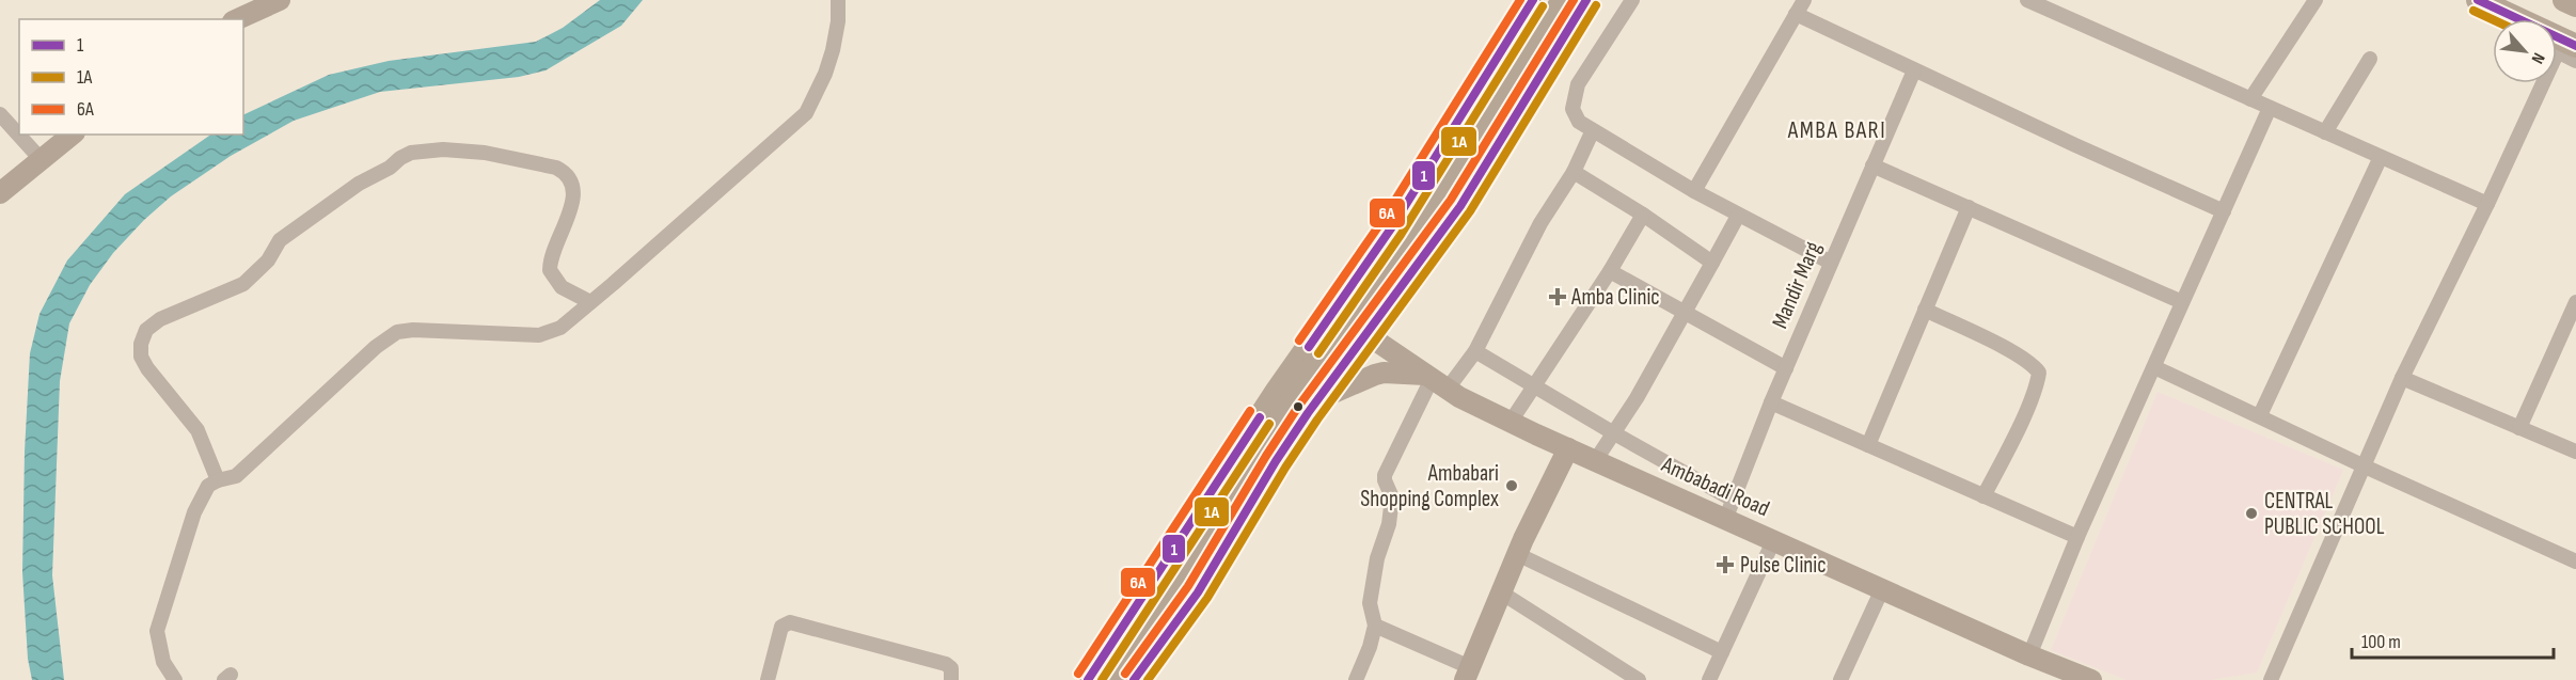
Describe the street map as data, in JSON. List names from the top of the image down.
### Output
{
  "streets": {
    "street": ["Mandir Marg", "Ambabadi Road"]
  },
  "crossings": [
    ["Mandir Marg", "Ambabadi Road"]
  ],
  "districts": ["AMBA BARI"],
  "places": {
    "health": ["Amba Clinic", "Pulse Clinic"],
    "other": ["Ambabari Shopping Complex", "CENTRAL PUBLIC SCHOOL"]
  },
  "lines": ["transit line 1", "transit line 6A", "transit line 1A"],
  "legend": ["1", "1A", "6A"],
  "scale_bar": "100 m",
  "north": "bottom right"
}
